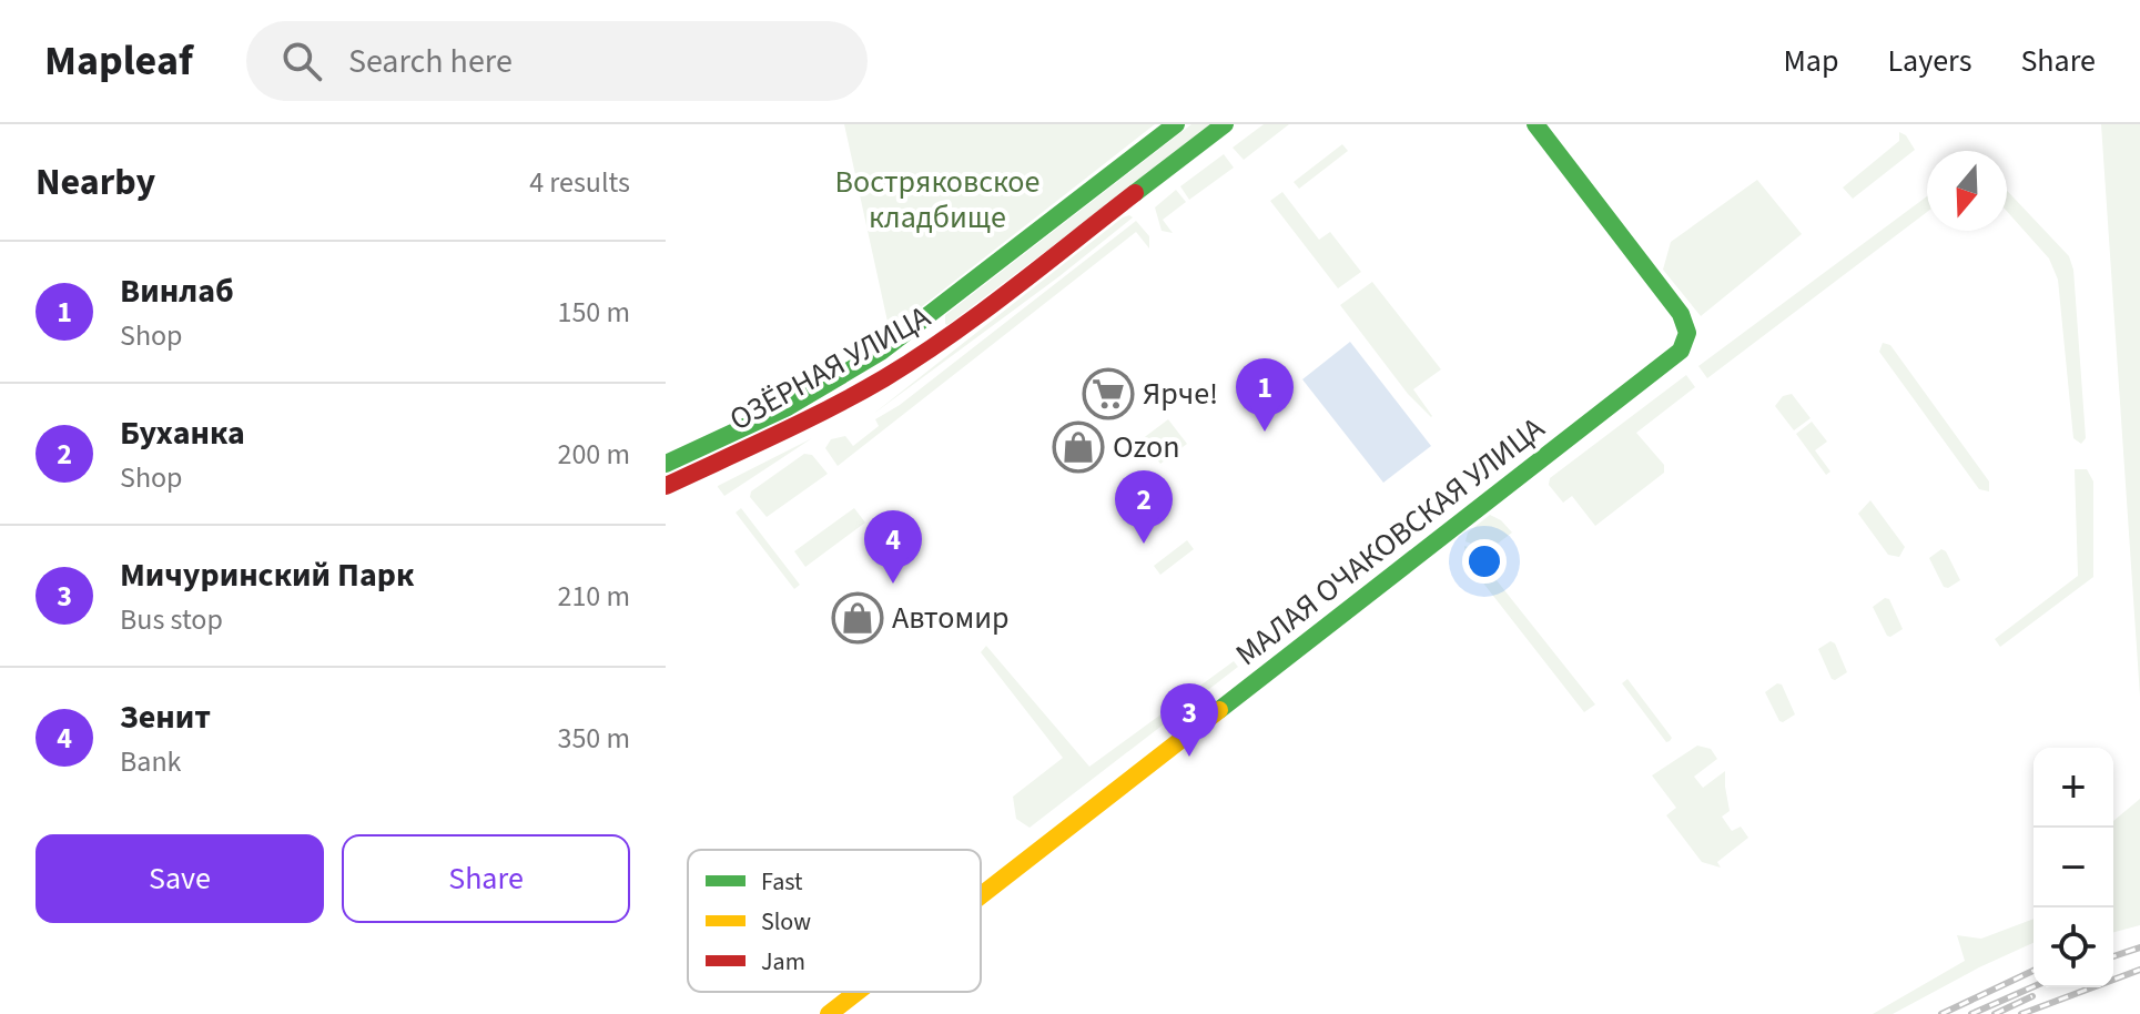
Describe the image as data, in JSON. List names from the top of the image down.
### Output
{
  "streets": {
    "street": ["ОЗЁРНАЯ УЛИЦА", "МАЛАЯ ОЧАКОВСКАЯ УЛИЦА"]
  },
  "parks": ["Востряковское кладбище"],
  "places": {
    "supermarket": ["Ярче!"],
    "shop": ["Ozon", "Автомир"]
  },
  "legend": ["Fast", "Slow", "Jam"],
  "north": "bottom",
  "page": {
    "header": "Mapleaf",
    "search": "Search here",
    "nav": ["Map", "Layers", "Share"],
    "heading": ["Nearby", "4 results"],
    "list": [
      {
        "mark": "1",
        "name": "Винлаб",
        "note": "Shop",
        "value": "150 m"
      },
      {
        "mark": "2",
        "name": "Буханка",
        "note": "Shop",
        "value": "200 m"
      },
      {
        "mark": "3",
        "name": "Мичуринский Парк",
        "note": "Bus stop",
        "value": "210 m"
      },
      {
        "mark": "4",
        "name": "Зенит",
        "note": "Bank",
        "value": "350 m"
      }
    ],
    "pins": [
      "1",
      "2",
      "4",
      "3"
    ],
    "map_buttons": ["+", "−"],
    "buttons": ["Save", "Share"]
  }
}
